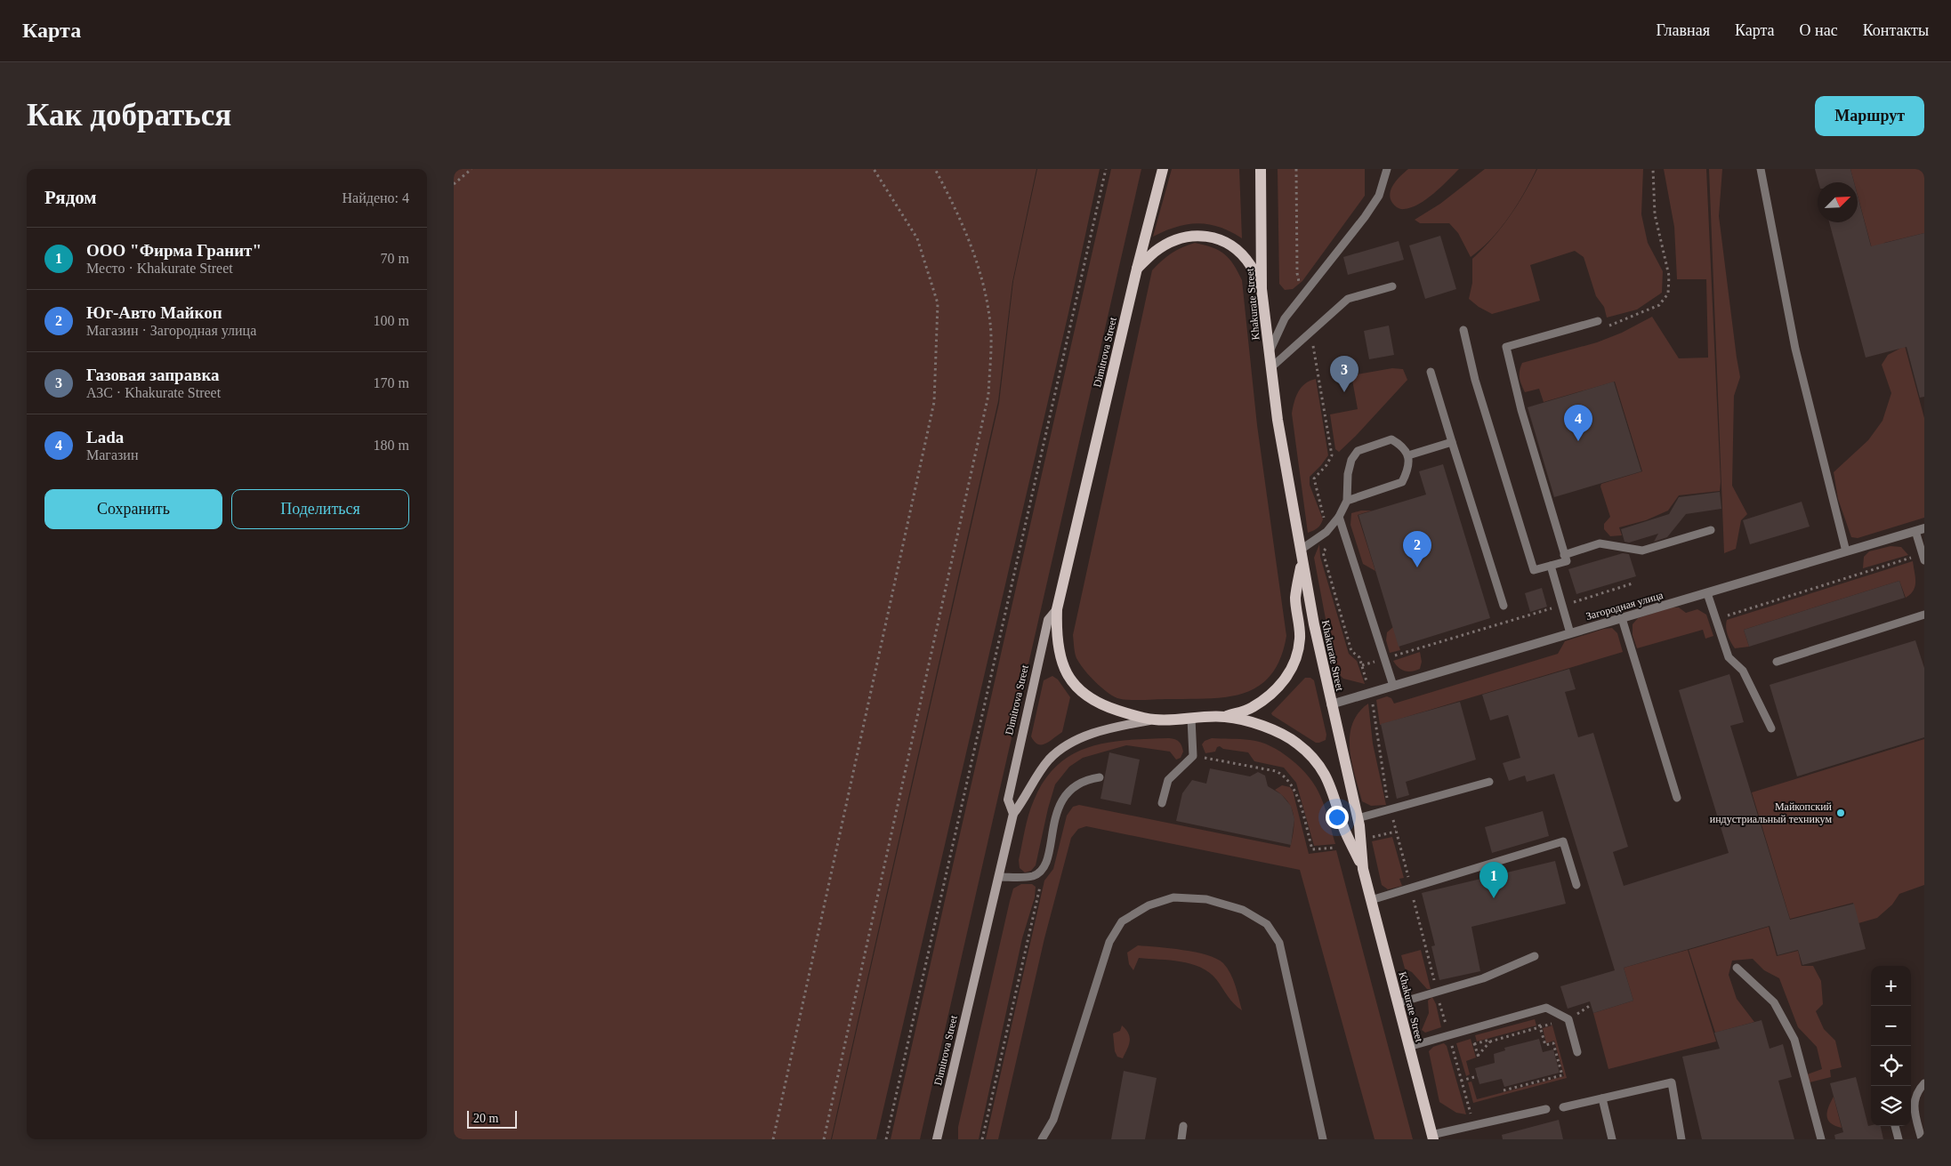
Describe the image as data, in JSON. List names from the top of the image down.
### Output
{
  "streets": {
    "main road": ["Khakurate Street", "Dimitrova Street"],
    "street": ["Загородная улица"]
  },
  "crossings": [
    ["Khakurate Street", "Загородная улица"]
  ],
  "places": ["Майкопский индустриальный техникум"],
  "scale_bar": "20 m",
  "north": "top right",
  "page": {
    "header": "Карта",
    "nav": [
      "Главная",
      "Карта",
      "О нас",
      "Контакты"
    ],
    "buttons": [
      "Маршрут",
      ["Сохранить", "Поделиться"]
    ],
    "title": "Как добраться",
    "heading": ["Рядом", "Найдено: 4"],
    "list": [
      {
        "mark": "1",
        "name": "ООО \"Фирма Гранит\"",
        "note": "Место · Khakurate Street",
        "value": "70 m"
      },
      {
        "mark": "2",
        "name": "Юг-Авто Майкоп",
        "note": "Магазин · Загородная улица",
        "value": "100 m"
      },
      {
        "mark": "3",
        "name": "Газовая заправка",
        "note": "АЗС · Khakurate Street",
        "value": "170 m"
      },
      {
        "mark": "4",
        "name": "Lada",
        "note": "Магазин",
        "value": "180 m"
      }
    ],
    "pins": [
      "3",
      "4",
      "2",
      "1"
    ],
    "map_buttons": ["+", "−"],
    "scale": "20 m"
  }
}
